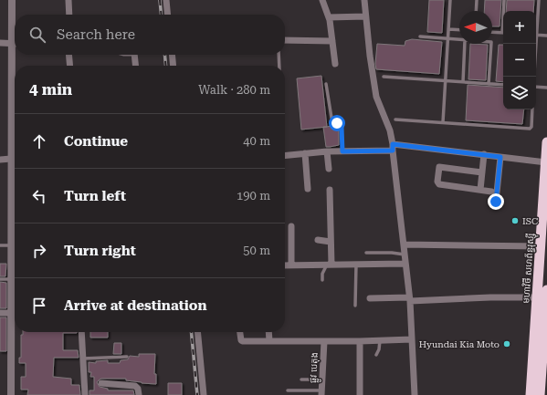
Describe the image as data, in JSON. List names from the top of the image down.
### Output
{
  "streets": {
    "highway": ["មហាវិថី សហព័ន្ធរុស្ស៊ី"],
    "street": ["ផ្លូវ បេតុង"]
  },
  "places": ["ISC", "Hyundai Kia Moto"],
  "north": "left",
  "page": {
    "map_buttons": ["+", "−"],
    "search": "Search here",
    "heading": ["4 min", "Walk · 280 m"],
    "list": [
      ["Continue", "40 m"],
      ["Turn left", "190 m"],
      ["Turn right", "50 m"],
      "Arrive at destination"
    ]
  }
}
